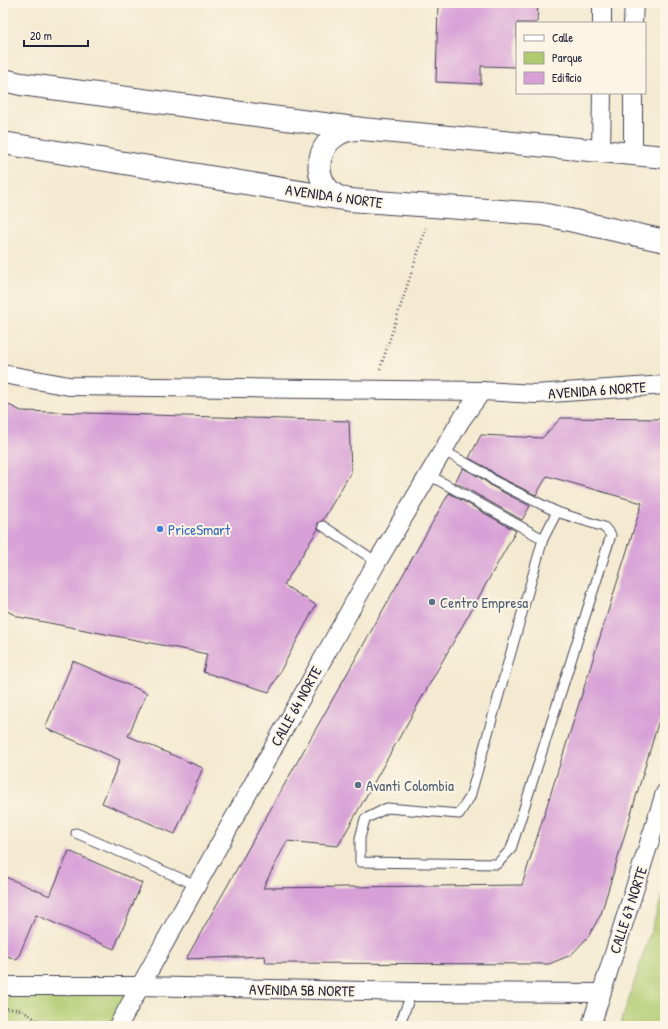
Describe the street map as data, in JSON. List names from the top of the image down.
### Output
{
  "streets": {
    "main road": ["AVENIDA 6 NORTE"],
    "street": ["CALLE 64 NORTE", "CALLE 67 NORTE", "AVENIDA 5B NORTE"]
  },
  "crossings": [
    ["AVENIDA 6 NORTE", "CALLE 64 NORTE"],
    ["CALLE 64 NORTE", "AVENIDA 5B NORTE"],
    ["CALLE 67 NORTE", "AVENIDA 5B NORTE"]
  ],
  "places": ["PriceSmart", "Centro Empresa", "Avanti Colombia"],
  "legend": ["Calle", "Parque", "Edificio"],
  "scale_bar": "20 m"
}
